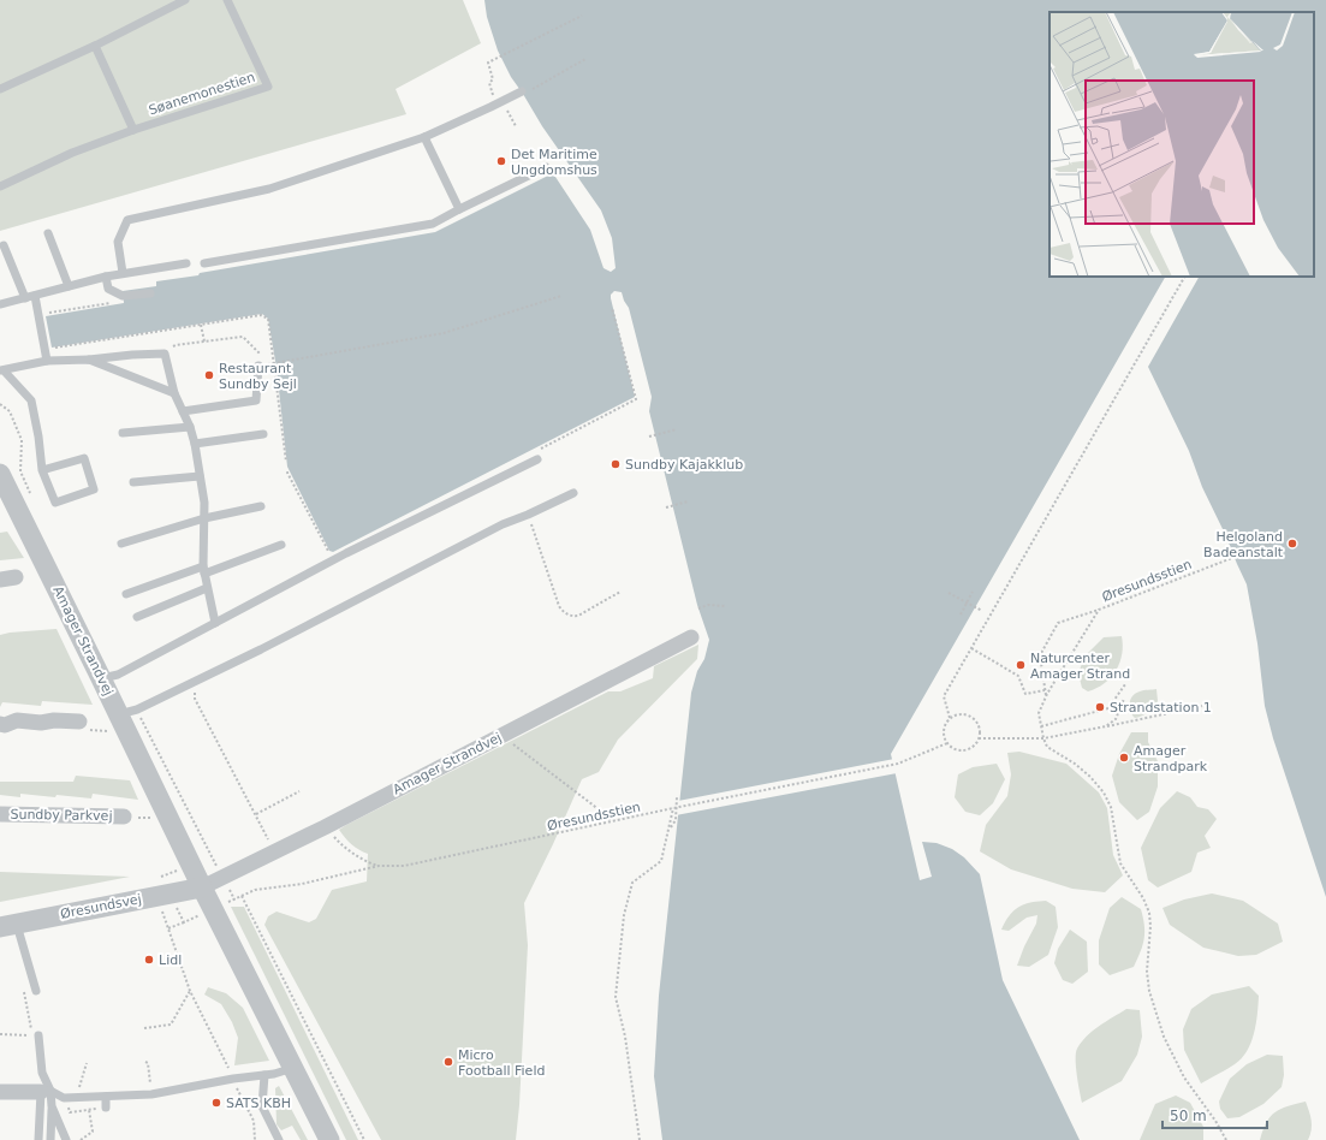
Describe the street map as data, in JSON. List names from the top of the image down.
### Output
{
  "streets": {
    "street": ["Amager Strandvej", "Sundby Parkvej", "Øresundsvej"],
    "lane": ["Søanemonestien"],
    "path": ["Øresundsstien"]
  },
  "crossings": [
    ["Amager Strandvej", "Øresundsvej"]
  ],
  "places": [
    "Det Maritime Ungdomshus",
    "Restaurant Sundby Sejl",
    "Sundby Kajakklub",
    "Helgoland Badeanstalt",
    "Naturcenter Amager Strand",
    "Strandstation 1",
    "Amager Strandpark",
    "Lidl",
    "Micro Football Field",
    "SATS KBH"
  ],
  "scale_bar": "50 m"
}
